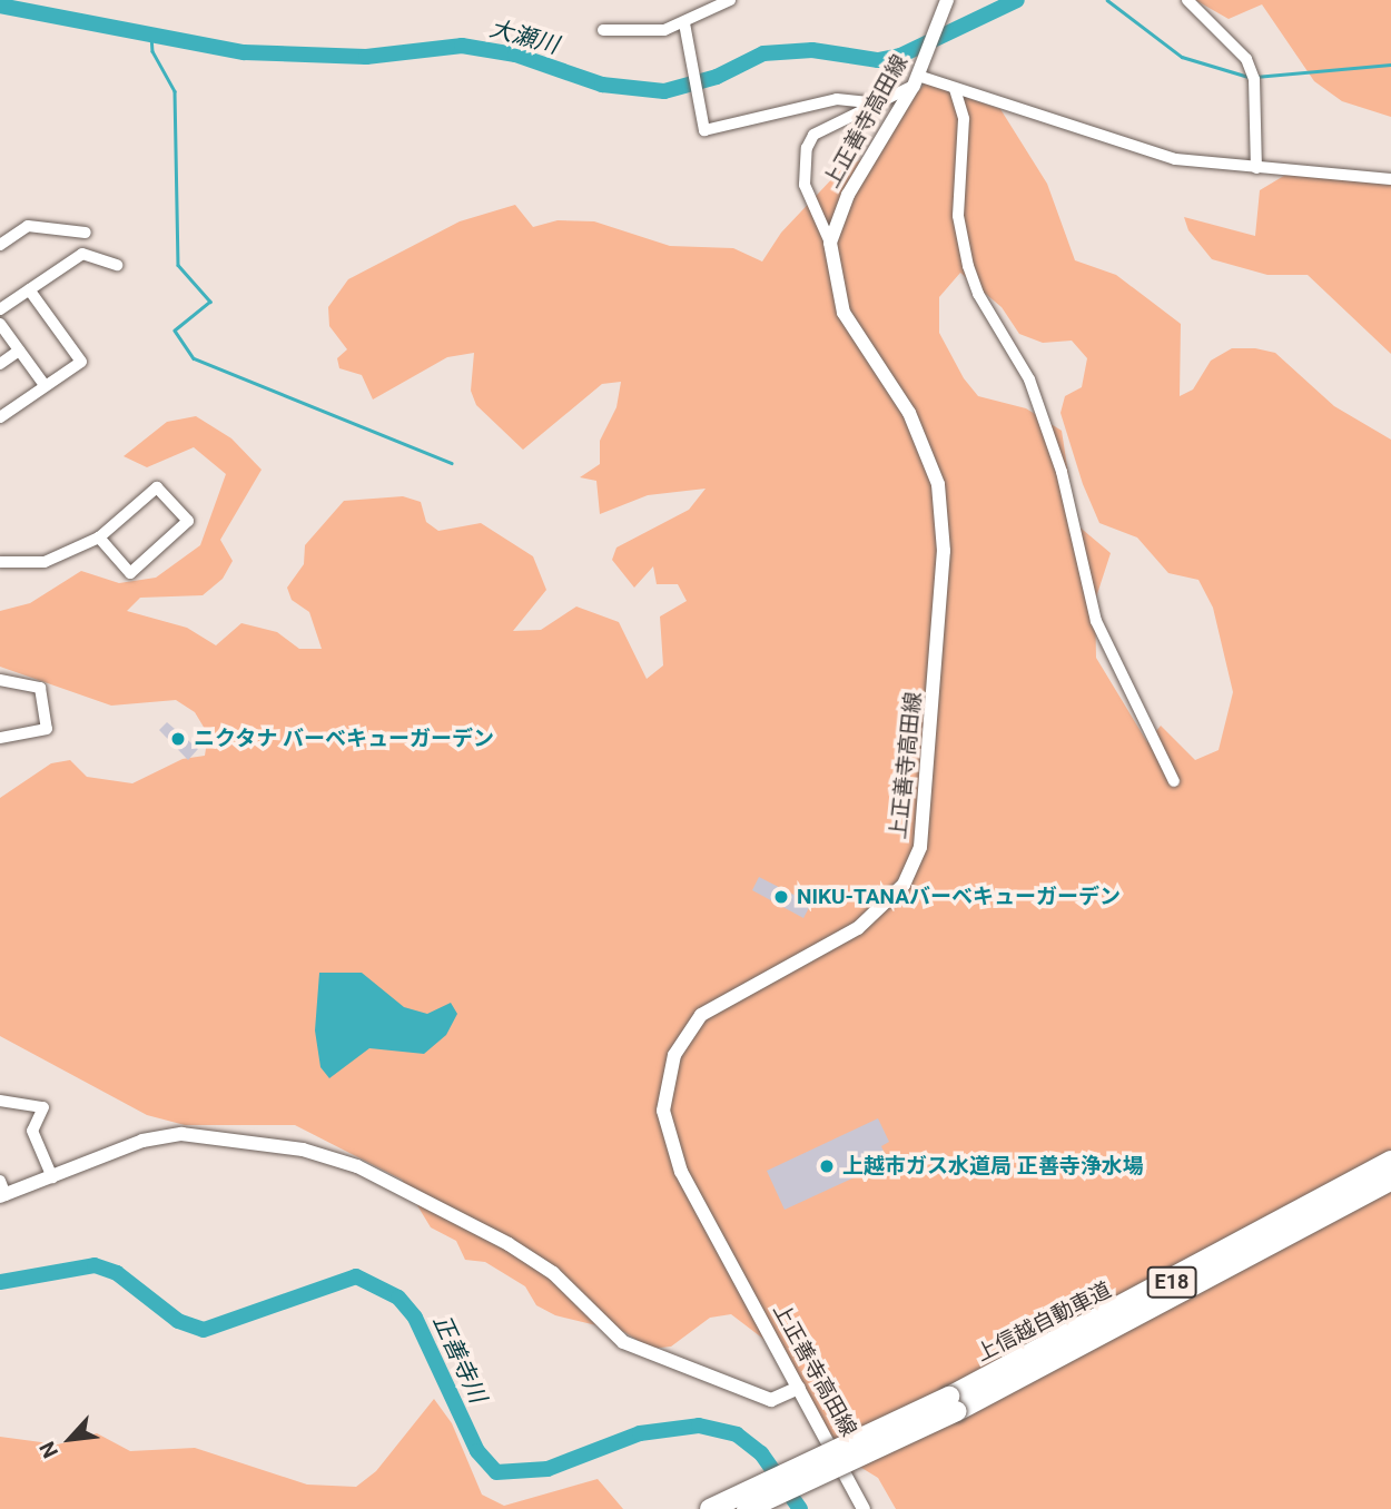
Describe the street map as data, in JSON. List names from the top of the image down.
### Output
{
  "streets": {
    "highway": ["E18", "上信越自動車道"],
    "main road": ["上正善寺高田線"]
  },
  "water": ["大瀬川", "正善寺川"],
  "places": ["ニクタナ バーベキューガーデン", "NIKU-TANAバーベキューガーデン", "上越市ガス水道局 正善寺浄水場"],
  "north": "bottom left"
}
